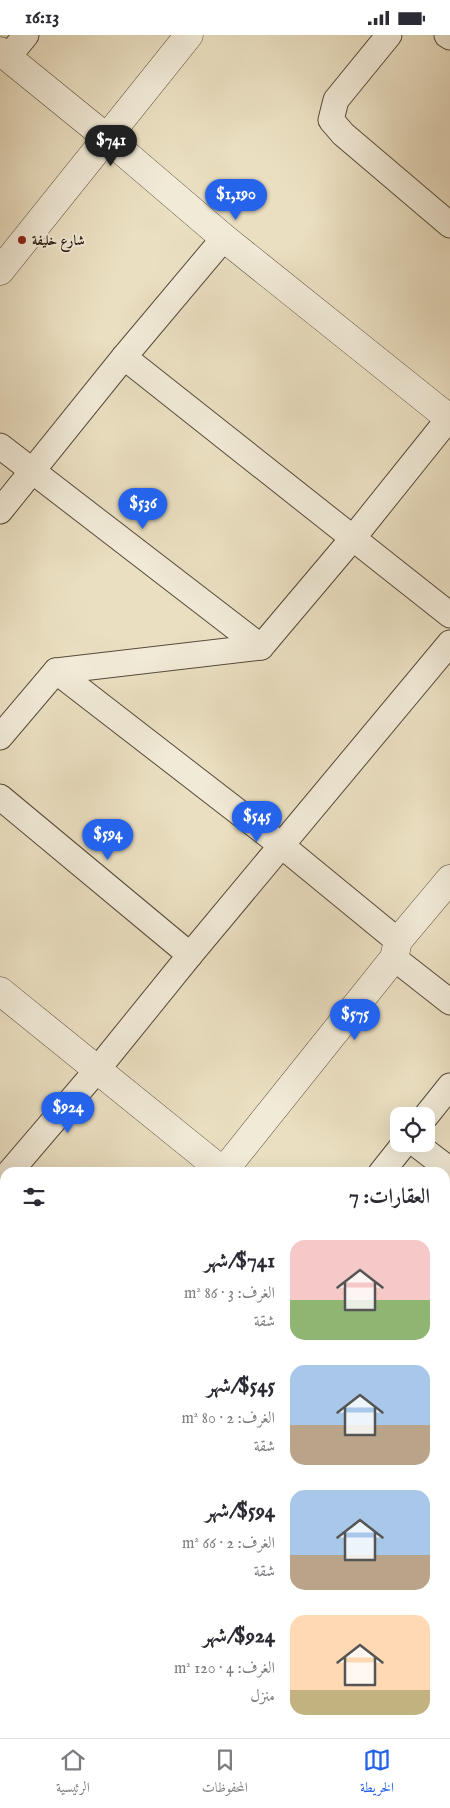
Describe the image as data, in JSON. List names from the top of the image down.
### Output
{
  "places": ["شارع خليفة"],
  "page": {
    "status": "16:13",
    "price": [
      "$741",
      "$1,190",
      "$536",
      "$545",
      "$594",
      "$575",
      "$924"
    ],
    "heading": "العقارات: 7",
    "list": [
      {
        "name": "$741/شهر",
        "note": "الغرف: 3 · 86 m² · شقة"
      },
      {
        "name": "$545/شهر",
        "note": "الغرف: 2 · 80 m² · شقة"
      },
      {
        "name": "$594/شهر",
        "note": "الغرف: 2 · 66 m² · شقة"
      },
      {
        "name": "$924/شهر",
        "note": "الغرف: 4 · 120 m² · منزل"
      }
    ],
    "tabs": ["الخريطة", "المحفوظات", "الرئيسية"]
  }
}
